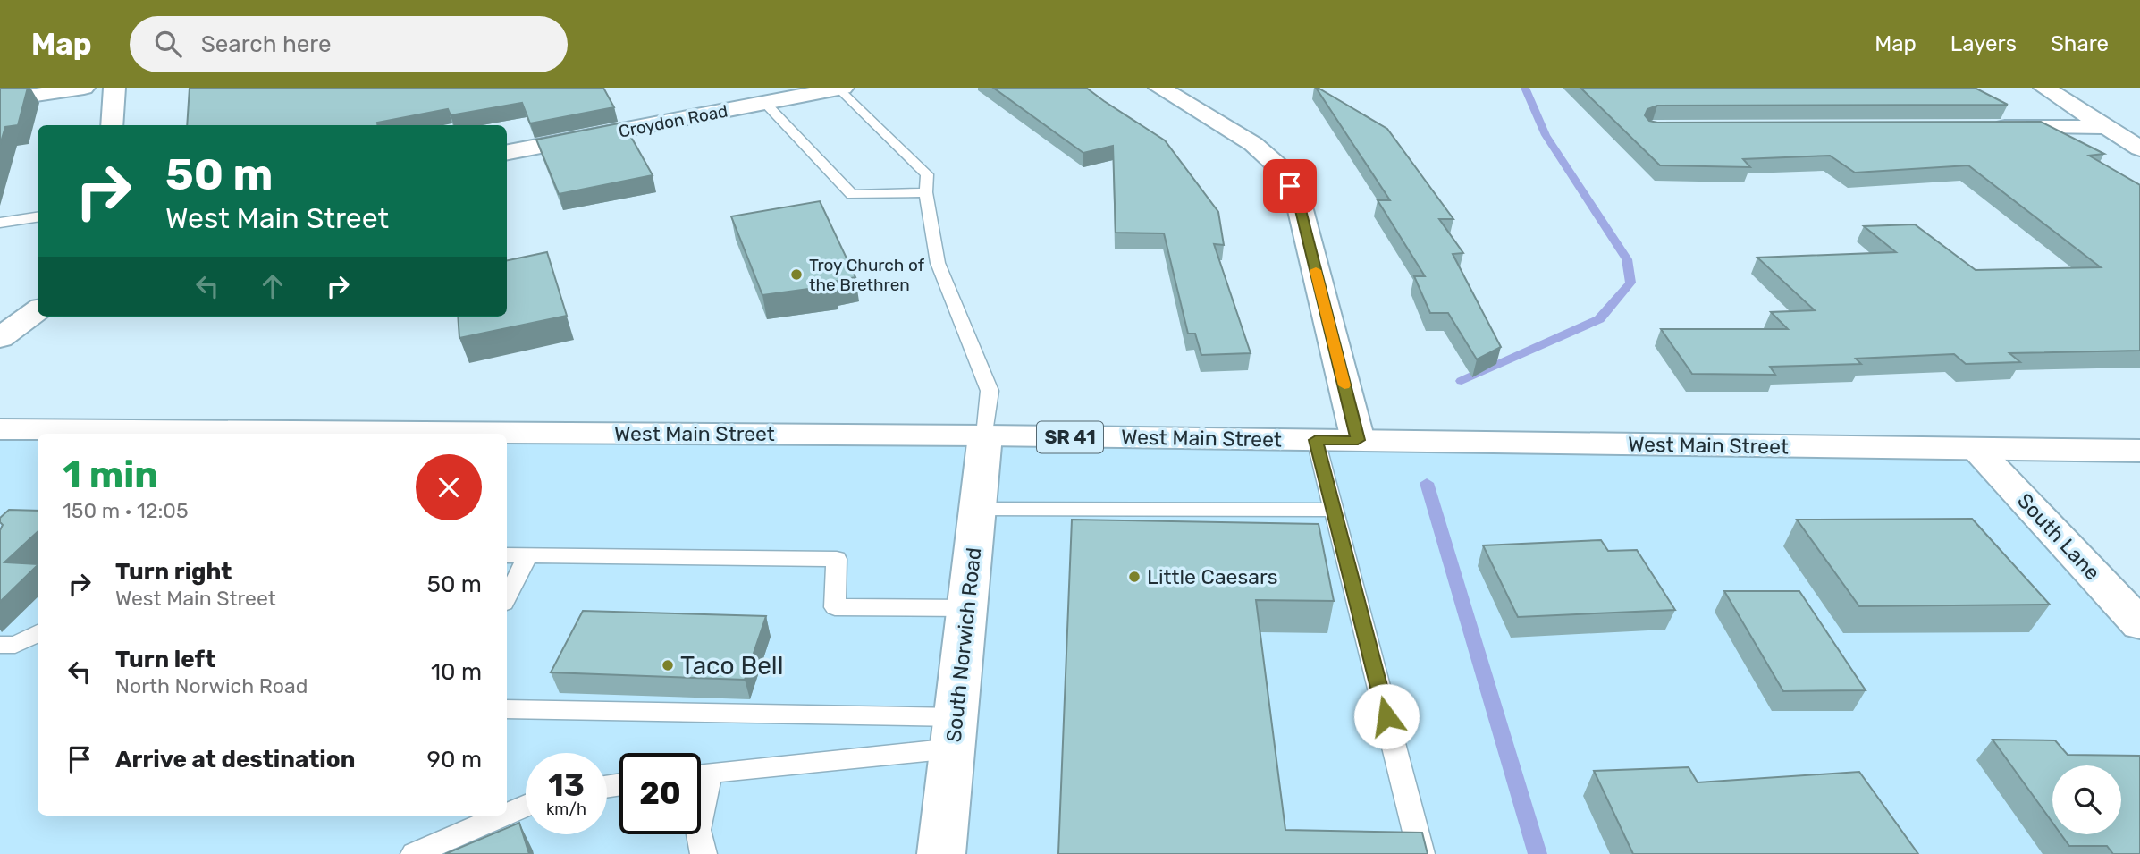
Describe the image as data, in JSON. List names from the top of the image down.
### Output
{
  "streets": {
    "street": [
      "Croydon Road",
      "West Main Street",
      "SR 41",
      "South Lane",
      "South Norwich Road"
    ]
  },
  "crossings": [
    ["West Main Street", "South Lane"],
    ["West Main Street", "South Norwich Road"]
  ],
  "places": ["Troy Church of the Brethren", "Little Caesars", "Taco Bell"],
  "page": {
    "header": "Map",
    "search": "Search here",
    "nav": ["Map", "Layers", "Share"],
    "turn": ["50 m", "West Main Street"],
    "heading": ["1 min", "150 m · 12:05"],
    "list": [
      {
        "name": "Turn right",
        "note": "West Main Street",
        "value": "50 m"
      },
      {
        "name": "Turn left",
        "note": "North Norwich Road",
        "value": "10 m"
      },
      {
        "name": "Arrive at destination",
        "value": "90 m"
      }
    ],
    "speed": "13 km/h",
    "limit": "20"
  }
}
